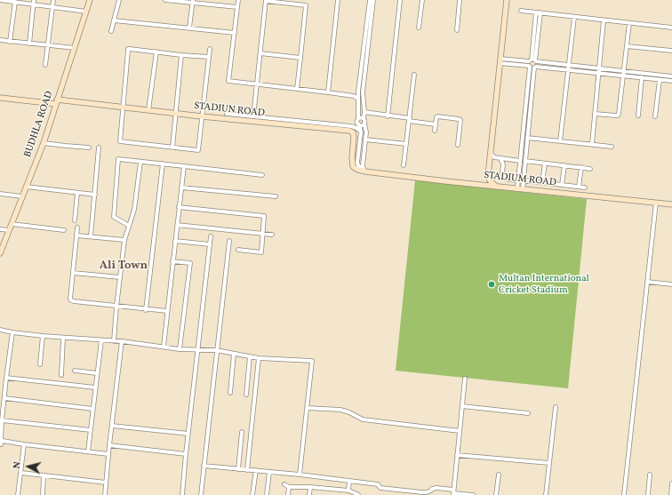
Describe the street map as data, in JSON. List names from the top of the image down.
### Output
{
  "streets": {
    "main road": ["STADIUN ROAD", "BUDHLA ROAD", "STADIUM ROAD"]
  },
  "crossings": [
    ["STADIUN ROAD", "BUDHLA ROAD"],
    ["STADIUN ROAD", "STADIUM ROAD"]
  ],
  "districts": ["Ali Town"],
  "places": ["Multan International Cricket Stadium"],
  "north": "left"
}
